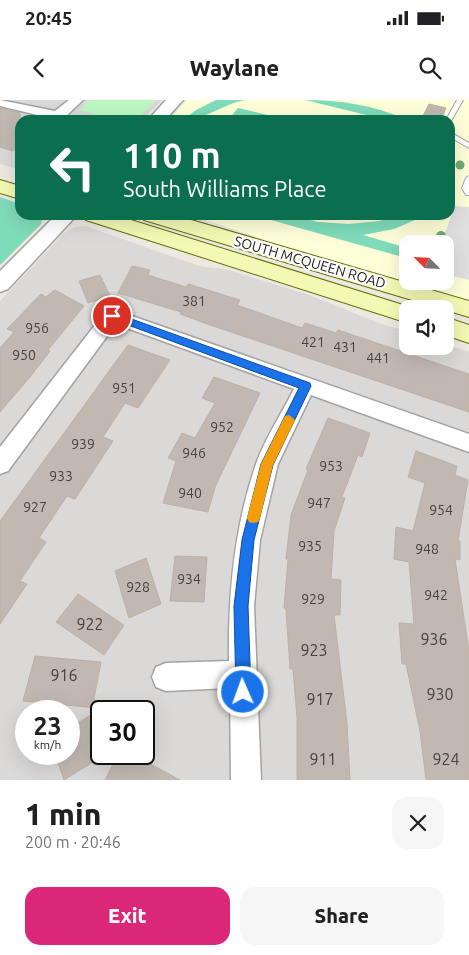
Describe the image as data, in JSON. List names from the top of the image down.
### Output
{
  "streets": {
    "main road": ["SOUTH MCQUEEN ROAD"]
  },
  "house_numbers": [
    "381",
    "956",
    "421",
    "431",
    "950",
    "441",
    "951",
    "952",
    "939",
    "946",
    "953",
    "933",
    "940",
    "947",
    "927",
    "954",
    "935",
    "948",
    "934",
    "928",
    "942",
    "929",
    "922",
    "936",
    "923",
    "916",
    "930",
    "917",
    "911",
    "924"
  ],
  "north": "top left",
  "page": {
    "status": "20:45",
    "header": "Waylane",
    "turn": ["110 m", "South Williams Place"],
    "speed": "23 km/h",
    "limit": "30",
    "heading": ["1 min", "200 m · 20:46"],
    "buttons": ["Exit", "Share"]
  }
}
